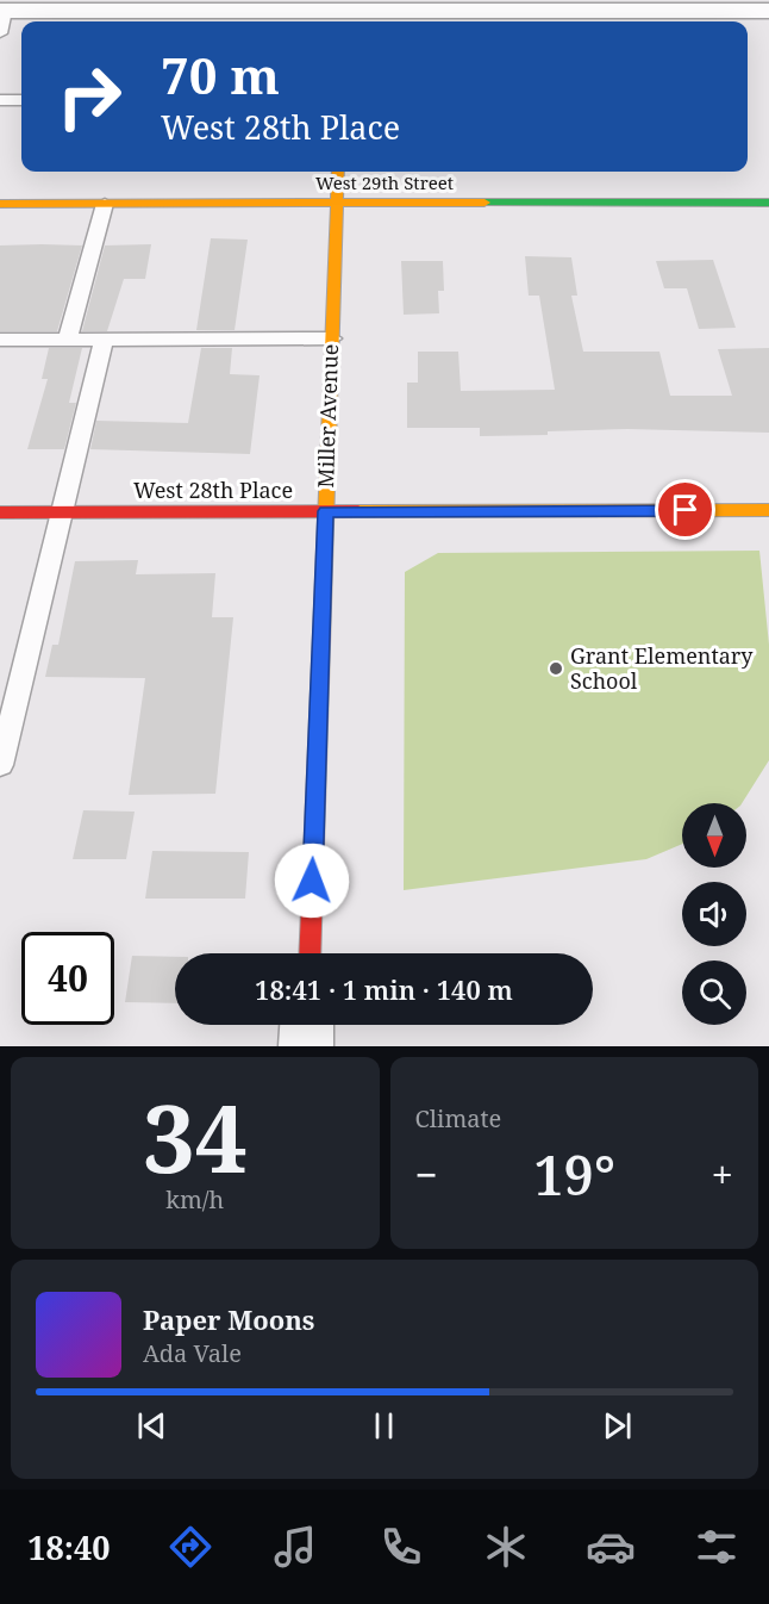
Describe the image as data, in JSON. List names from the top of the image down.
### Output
{
  "streets": {
    "street": ["West 29th Street", "Miller Avenue", "West 28th Place"]
  },
  "crossings": [
    ["West 29th Street", "Miller Avenue"],
    ["Miller Avenue", "West 28th Place"]
  ],
  "places": ["Grant Elementary School"],
  "north": "bottom",
  "page": {
    "turn": ["70 m", "West 28th Place"],
    "limit": "40",
    "trip": "18:41 · 1 min · 140 m",
    "tile": [
      ["34", "km/h"],
      "Climate"
    ],
    "heat": ["−", "19°", "+"],
    "song": ["Paper Moons", "Ada Vale"],
    "tabs": "18:40"
  }
}
